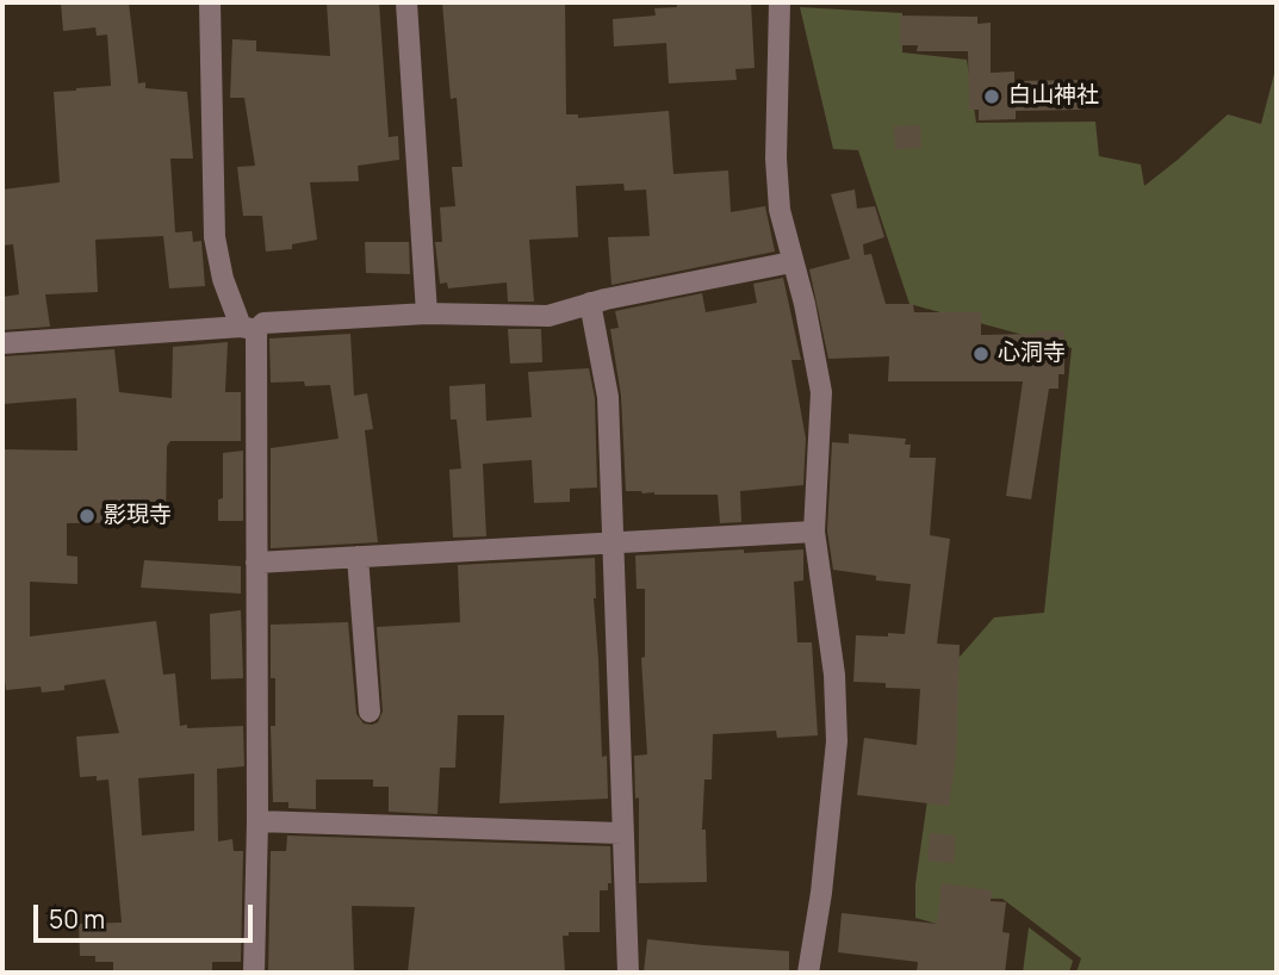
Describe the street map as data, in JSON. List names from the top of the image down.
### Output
{
  "places": ["白山神社", "心洞寺", "影現寺"],
  "scale_bar": "50 m"
}
